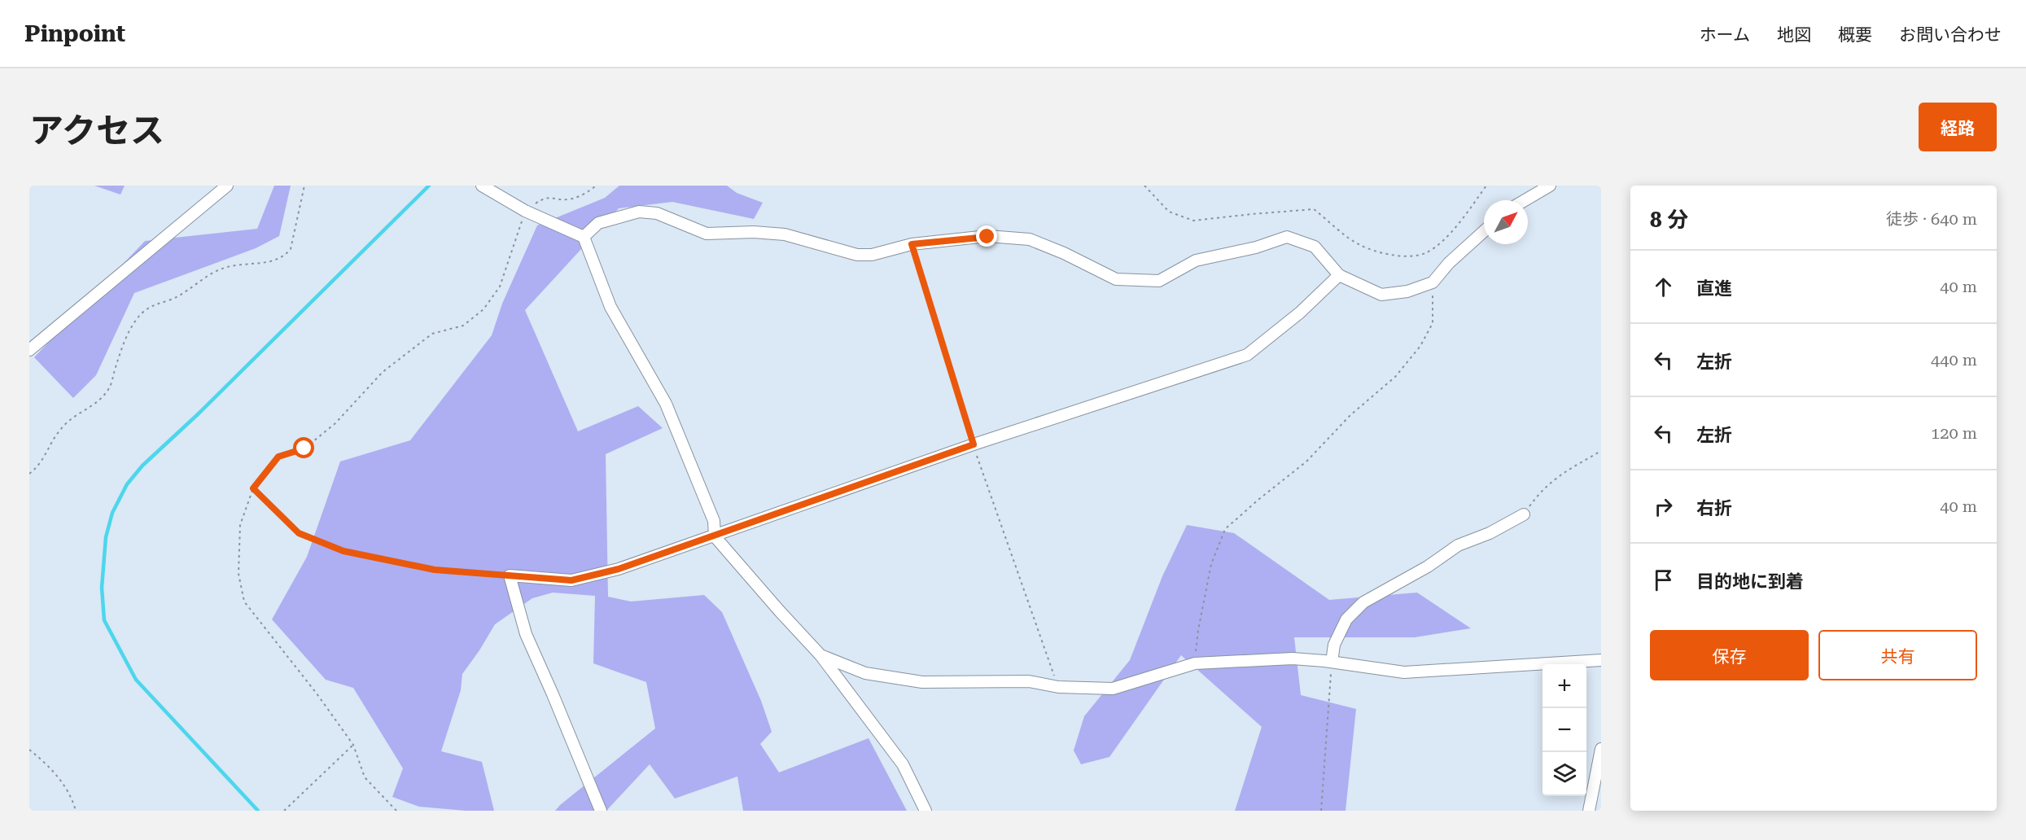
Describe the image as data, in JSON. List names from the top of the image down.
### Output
{
  "north": "top right",
  "page": {
    "header": "Pinpoint",
    "nav": [
      "ホーム",
      "地図",
      "概要",
      "お問い合わせ"
    ],
    "title": "アクセス",
    "buttons": [
      "経路",
      ["保存", "共有"]
    ],
    "heading": ["8 分", "徒歩 · 640 m"],
    "list": [
      ["直進", "40 m"],
      ["左折", "440 m"],
      ["左折", "120 m"],
      ["右折", "40 m"],
      "目的地に到着"
    ],
    "map_buttons": ["+", "−"]
  }
}
